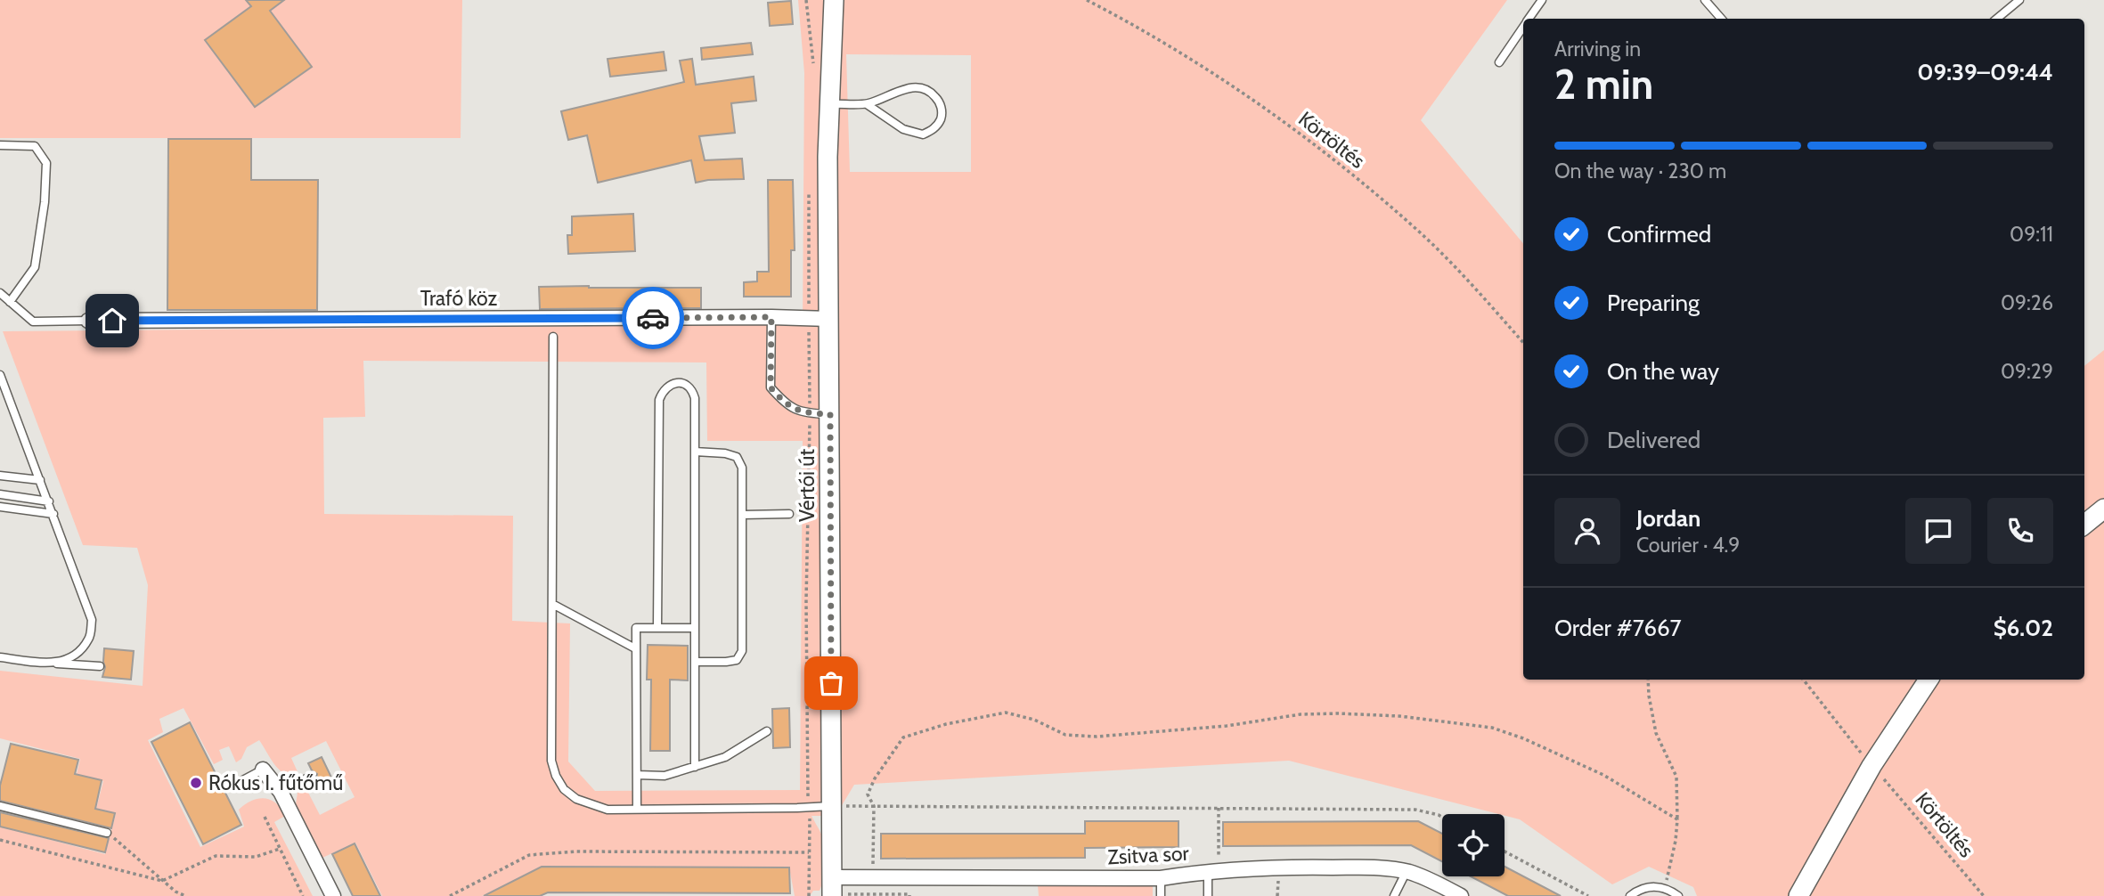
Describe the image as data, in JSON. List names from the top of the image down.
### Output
{
  "streets": {
    "street": ["Trafó köz", "Vértói út", "Zsitva sor"],
    "path": ["Körtöltés"]
  },
  "crossings": [
    ["Trafó köz", "Vértói út"],
    ["Vértói út", "Zsitva sor"]
  ],
  "places": ["Rókus I. fűtőmű"],
  "page": {
    "heading": ["2 min", "Arriving in", "09:39–09:44"],
    "panel": [
      "Jordan",
      "Courier · 4.9",
      "Order #7667",
      "$6.02"
    ],
    "bar": "On the way · 230 m",
    "list": [
      ["Confirmed", "09:11"],
      ["Preparing", "09:26"],
      ["On the way", "09:29"],
      "Delivered"
    ]
  }
}
